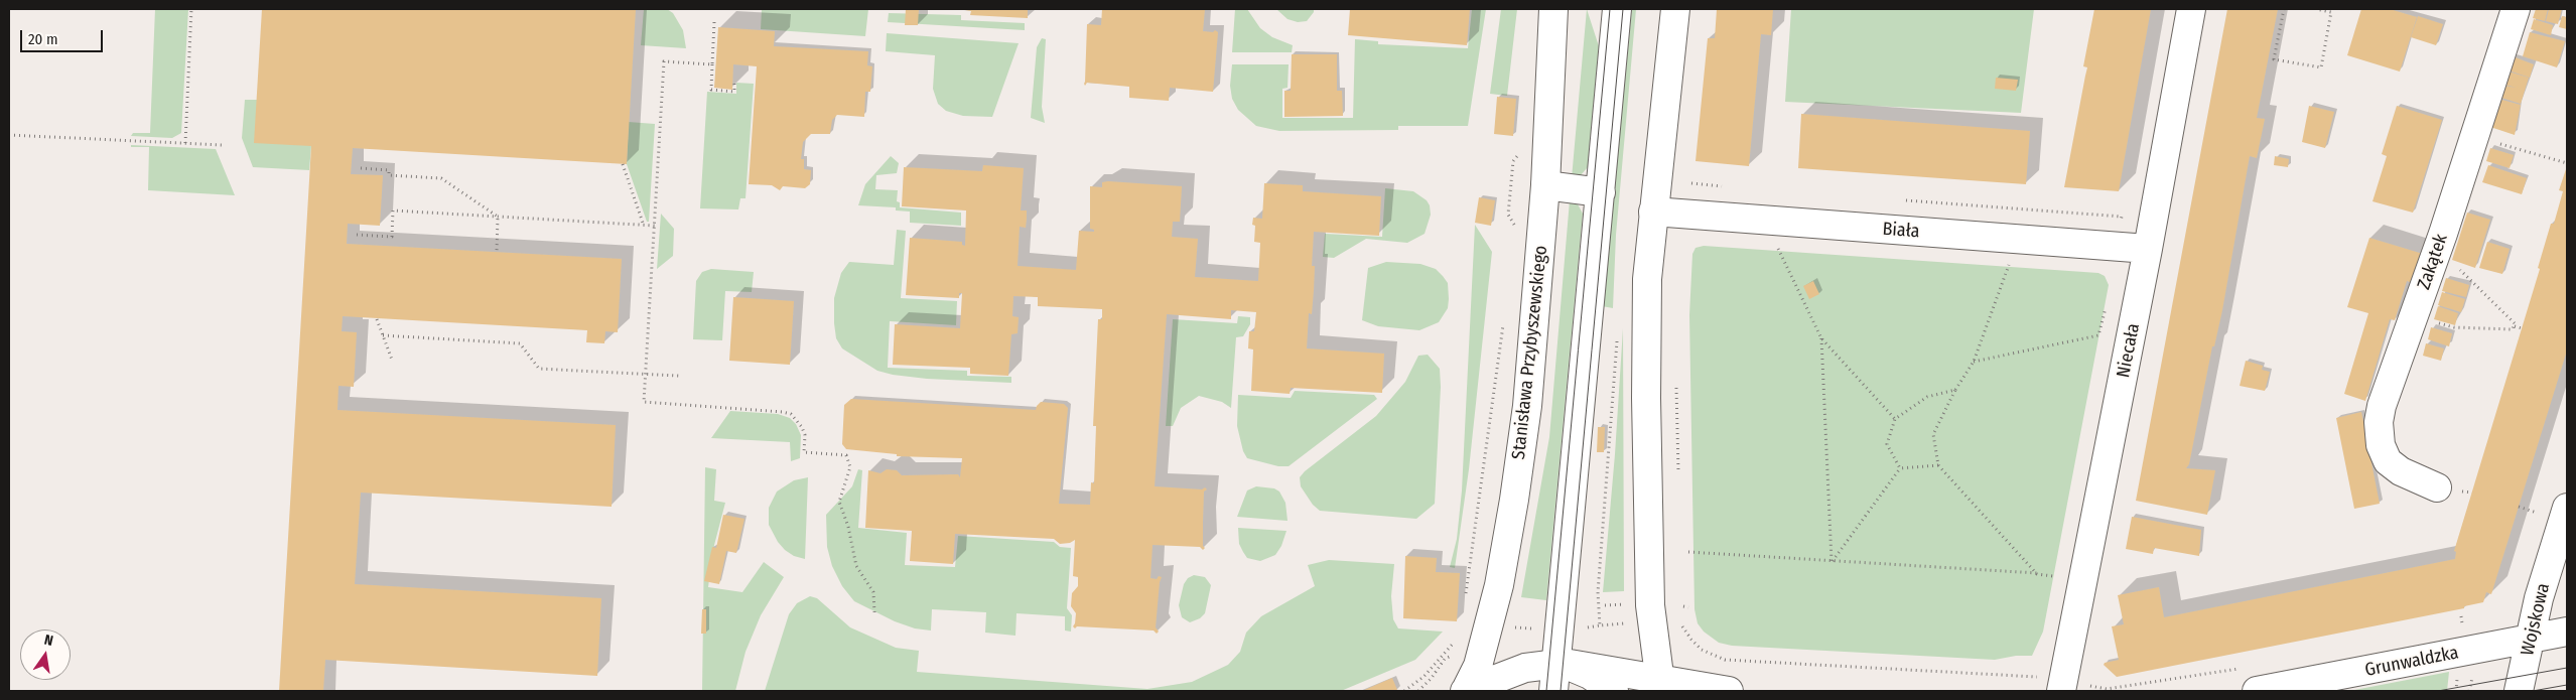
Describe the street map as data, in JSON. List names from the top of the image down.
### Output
{
  "streets": {
    "street": [
      "Biała",
      "Zakątek",
      "Niecała",
      "Stanisława Przybyszewskiego",
      "Wojskowa",
      "Grunwaldzka"
    ]
  },
  "crossings": [
    ["Biała", "Niecała"],
    ["Wojskowa", "Grunwaldzka"]
  ],
  "scale_bar": "20 m",
  "north": "top"
}
